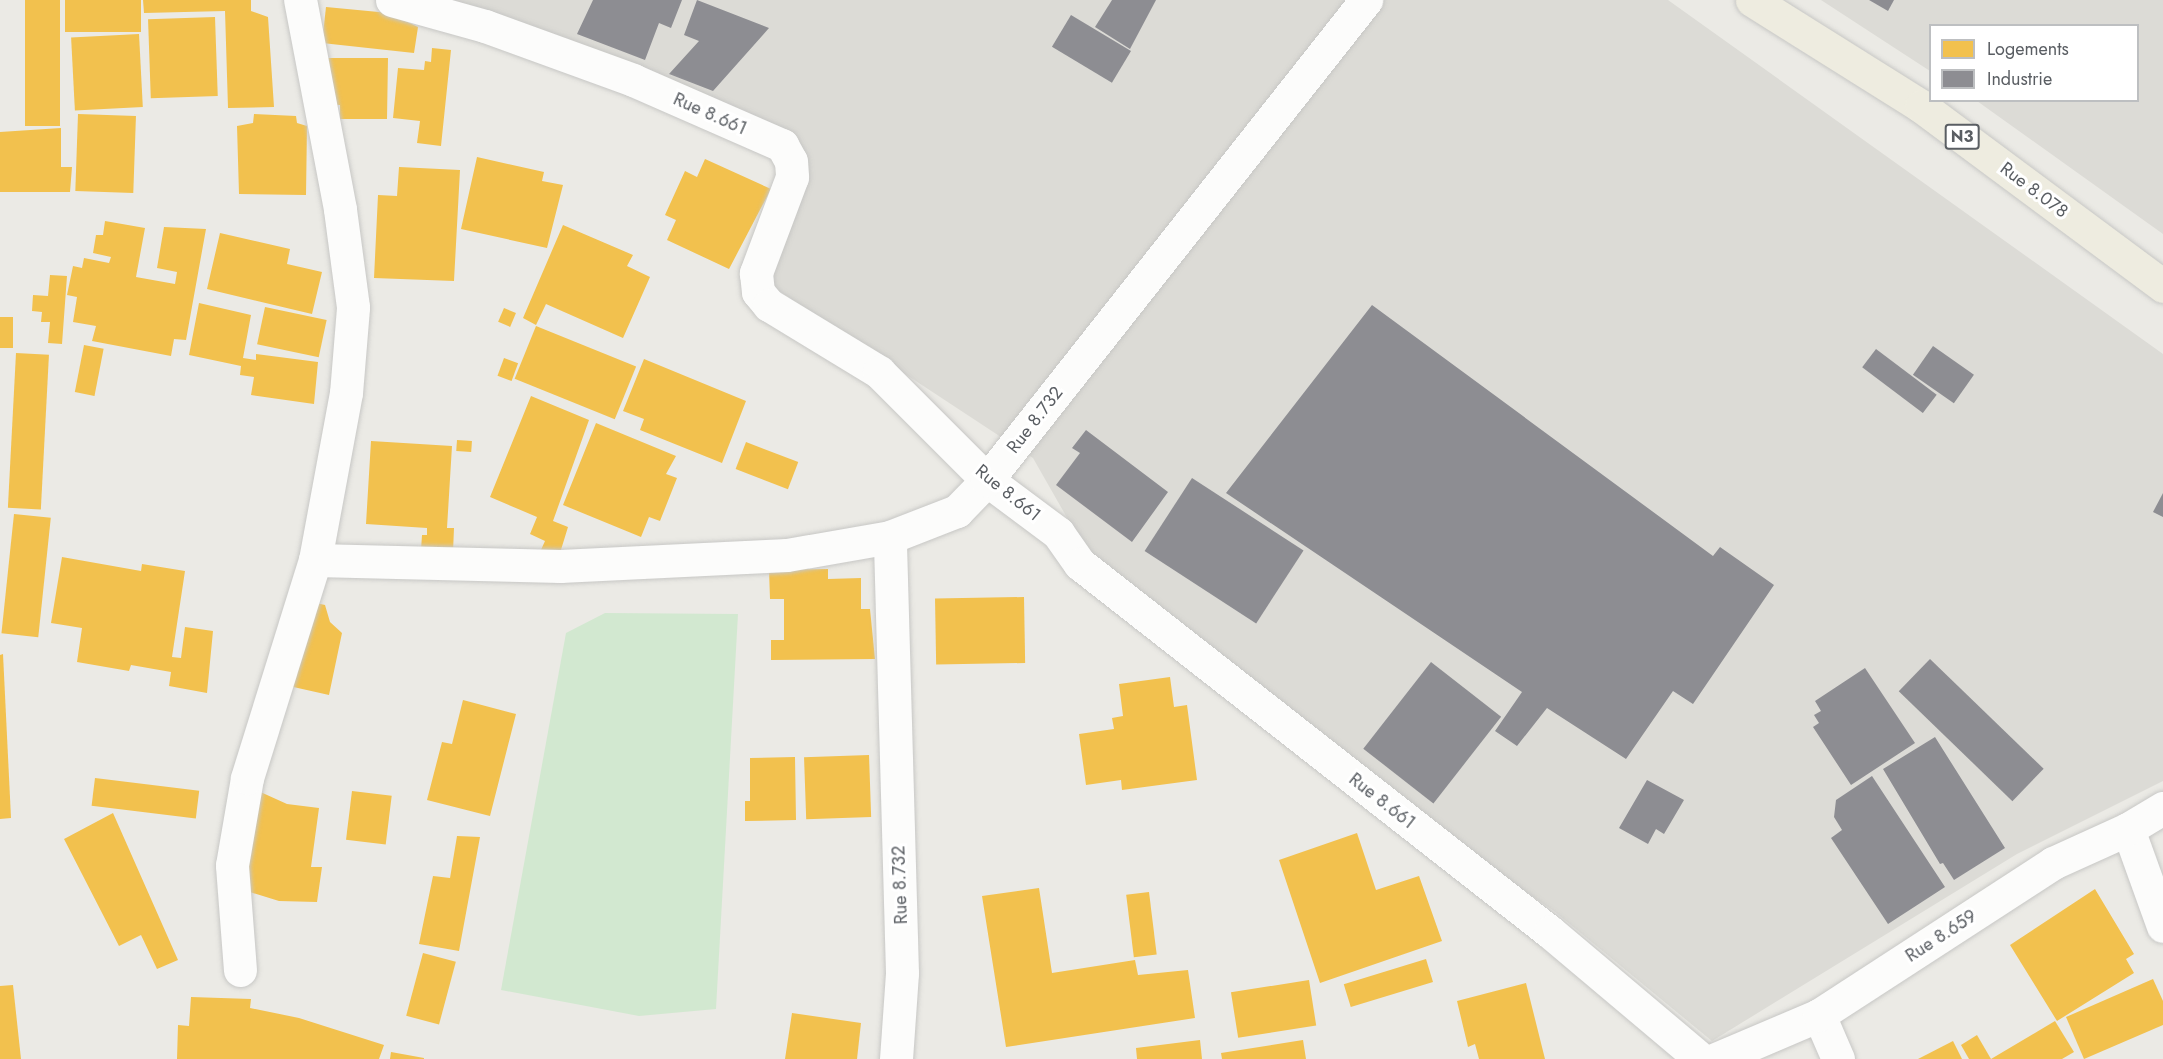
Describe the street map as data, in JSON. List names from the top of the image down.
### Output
{
  "streets": {
    "highway": ["N3", "Rue 8.078"],
    "street": ["Rue 8.661", "Rue 8.732", "Rue 8.659"]
  },
  "crossings": [
    ["Rue 8.661", "Rue 8.732"]
  ],
  "legend": ["Logements", "Industrie"]
}
